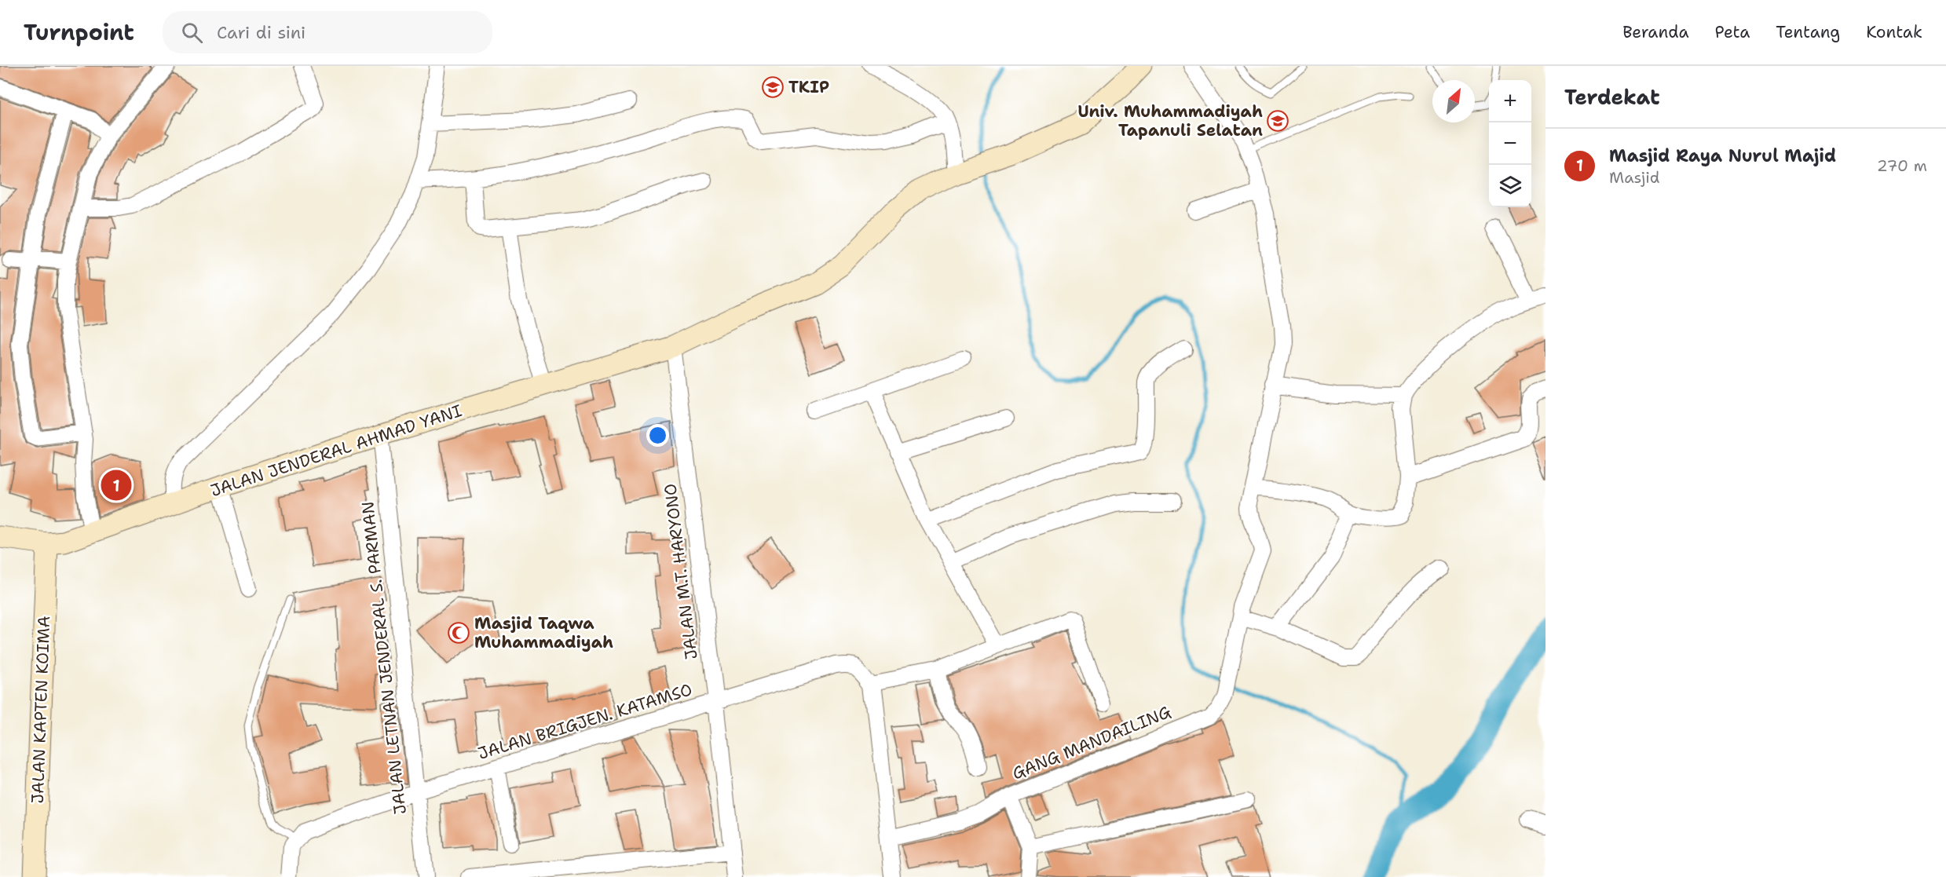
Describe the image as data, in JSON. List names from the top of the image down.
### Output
{
  "streets": {
    "street": [
      "JALAN JENDERAL AHMAD YANI",
      "JALAN M.T. HARYONO",
      "JALAN LETNAN JENDERAL S. PARMAN",
      "JALAN KAPTEN KOIMA",
      "JALAN BRIGJEN. KATAMSO",
      "GANG MANDAILING"
    ]
  },
  "crossings": [
    ["JALAN JENDERAL AHMAD YANI", "JALAN M.T. HARYONO"],
    ["JALAN JENDERAL AHMAD YANI", "JALAN LETNAN JENDERAL S. PARMAN"],
    ["JALAN JENDERAL AHMAD YANI", "JALAN KAPTEN KOIMA"],
    ["JALAN M.T. HARYONO", "JALAN BRIGJEN. KATAMSO"],
    ["JALAN LETNAN JENDERAL S. PARMAN", "JALAN BRIGJEN. KATAMSO"]
  ],
  "places": {
    "school or university": ["TKIP", "Univ. Muhammadiyah Tapanuli Selatan"],
    "mosque": ["Masjid Taqwa Muhammadiyah"]
  },
  "north": "top right",
  "page": {
    "header": "Turnpoint",
    "search": "Cari di sini",
    "nav": [
      "Beranda",
      "Peta",
      "Tentang",
      "Kontak"
    ],
    "heading": "Terdekat",
    "map_buttons": ["+", "−"],
    "list": [
      {
        "mark": "1",
        "name": "Masjid Raya Nurul Majid",
        "note": "Masjid",
        "value": "270 m"
      }
    ],
    "pins": "1"
  }
}
